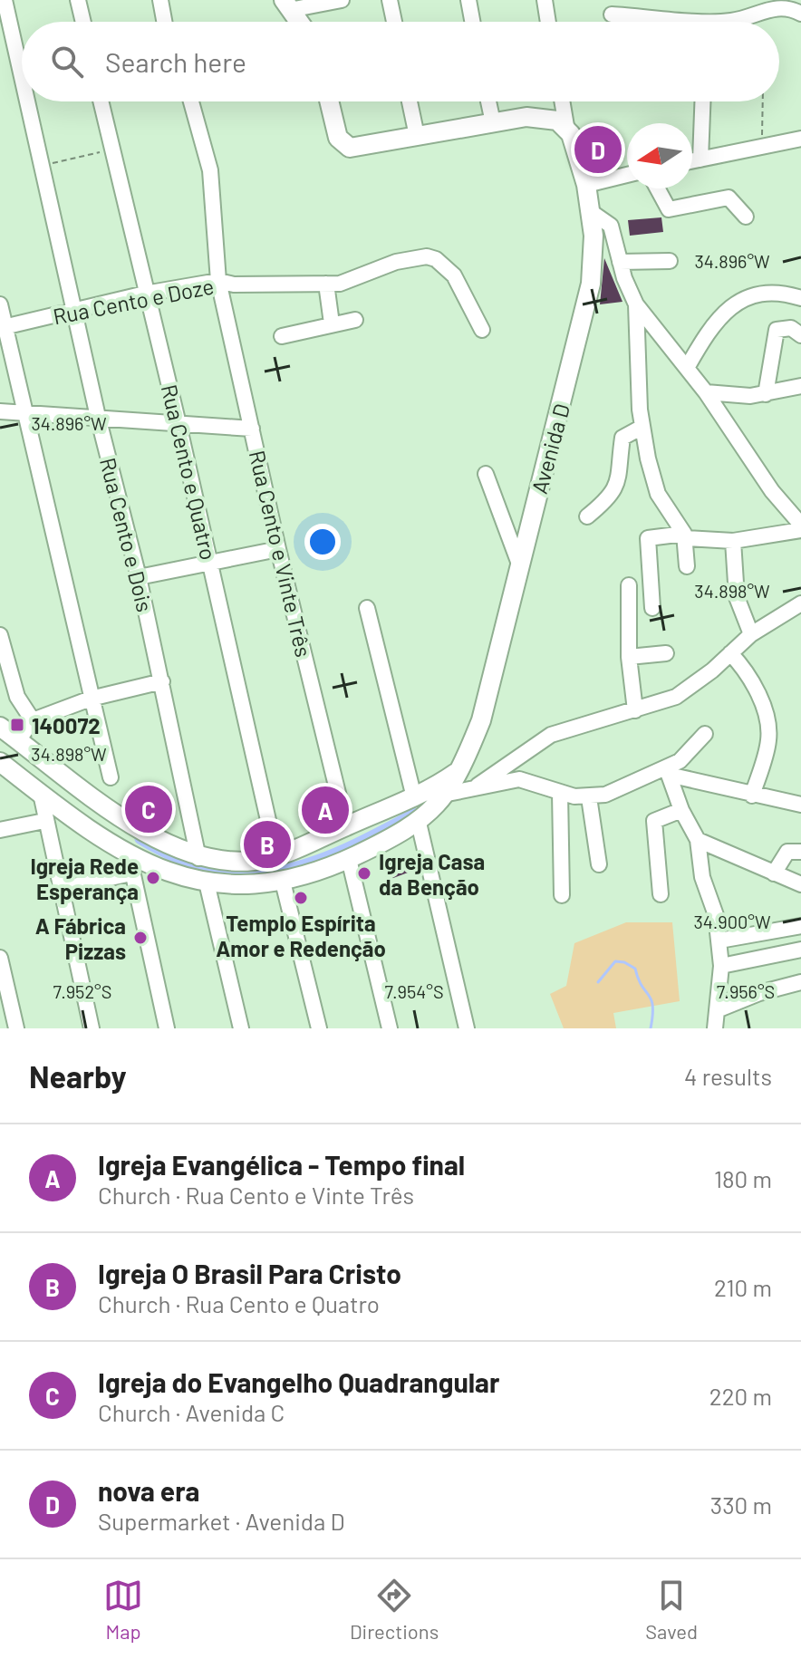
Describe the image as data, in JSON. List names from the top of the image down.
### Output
{
  "streets": {
    "main road": ["Avenida D"],
    "street": [
      "Rua Cento e Doze",
      "Rua Cento e Quatro",
      "Rua Cento e Dois",
      "Rua Cento e Vinte Três"
    ]
  },
  "crossings": [
    ["Rua Cento e Doze", "Rua Cento e Quatro"],
    ["Rua Cento e Doze", "Rua Cento e Dois"],
    ["Rua Cento e Doze", "Rua Cento e Vinte Três"]
  ],
  "places": {
    "transit": ["140072"],
    "other": [
      "Igreja Casa da Benção",
      "Igreja Rede Esperança",
      "Templo Espírita Amor e Redenção",
      "A Fábrica Pizzas"
    ]
  },
  "north": "left",
  "page": {
    "search": "Search here",
    "pins": [
      "D",
      "C",
      "A",
      "B"
    ],
    "heading": ["Nearby", "4 results"],
    "list": [
      {
        "mark": "A",
        "name": "Igreja Evangélica - Tempo final",
        "note": "Church · Rua Cento e Vinte Três",
        "value": "180 m"
      },
      {
        "mark": "B",
        "name": "Igreja O Brasil Para Cristo",
        "note": "Church · Rua Cento e Quatro",
        "value": "210 m"
      },
      {
        "mark": "C",
        "name": "Igreja do Evangelho Quadrangular",
        "note": "Church · Avenida C",
        "value": "220 m"
      },
      {
        "mark": "D",
        "name": "nova era",
        "note": "Supermarket · Avenida D",
        "value": "330 m"
      }
    ],
    "nav": ["Map", "Directions", "Saved"]
  },
  "coordinates": [
    "34.896°W",
    "34.898°W",
    "34.900°W",
    "7.952°S",
    "7.954°S",
    "7.956°S"
  ]
}
